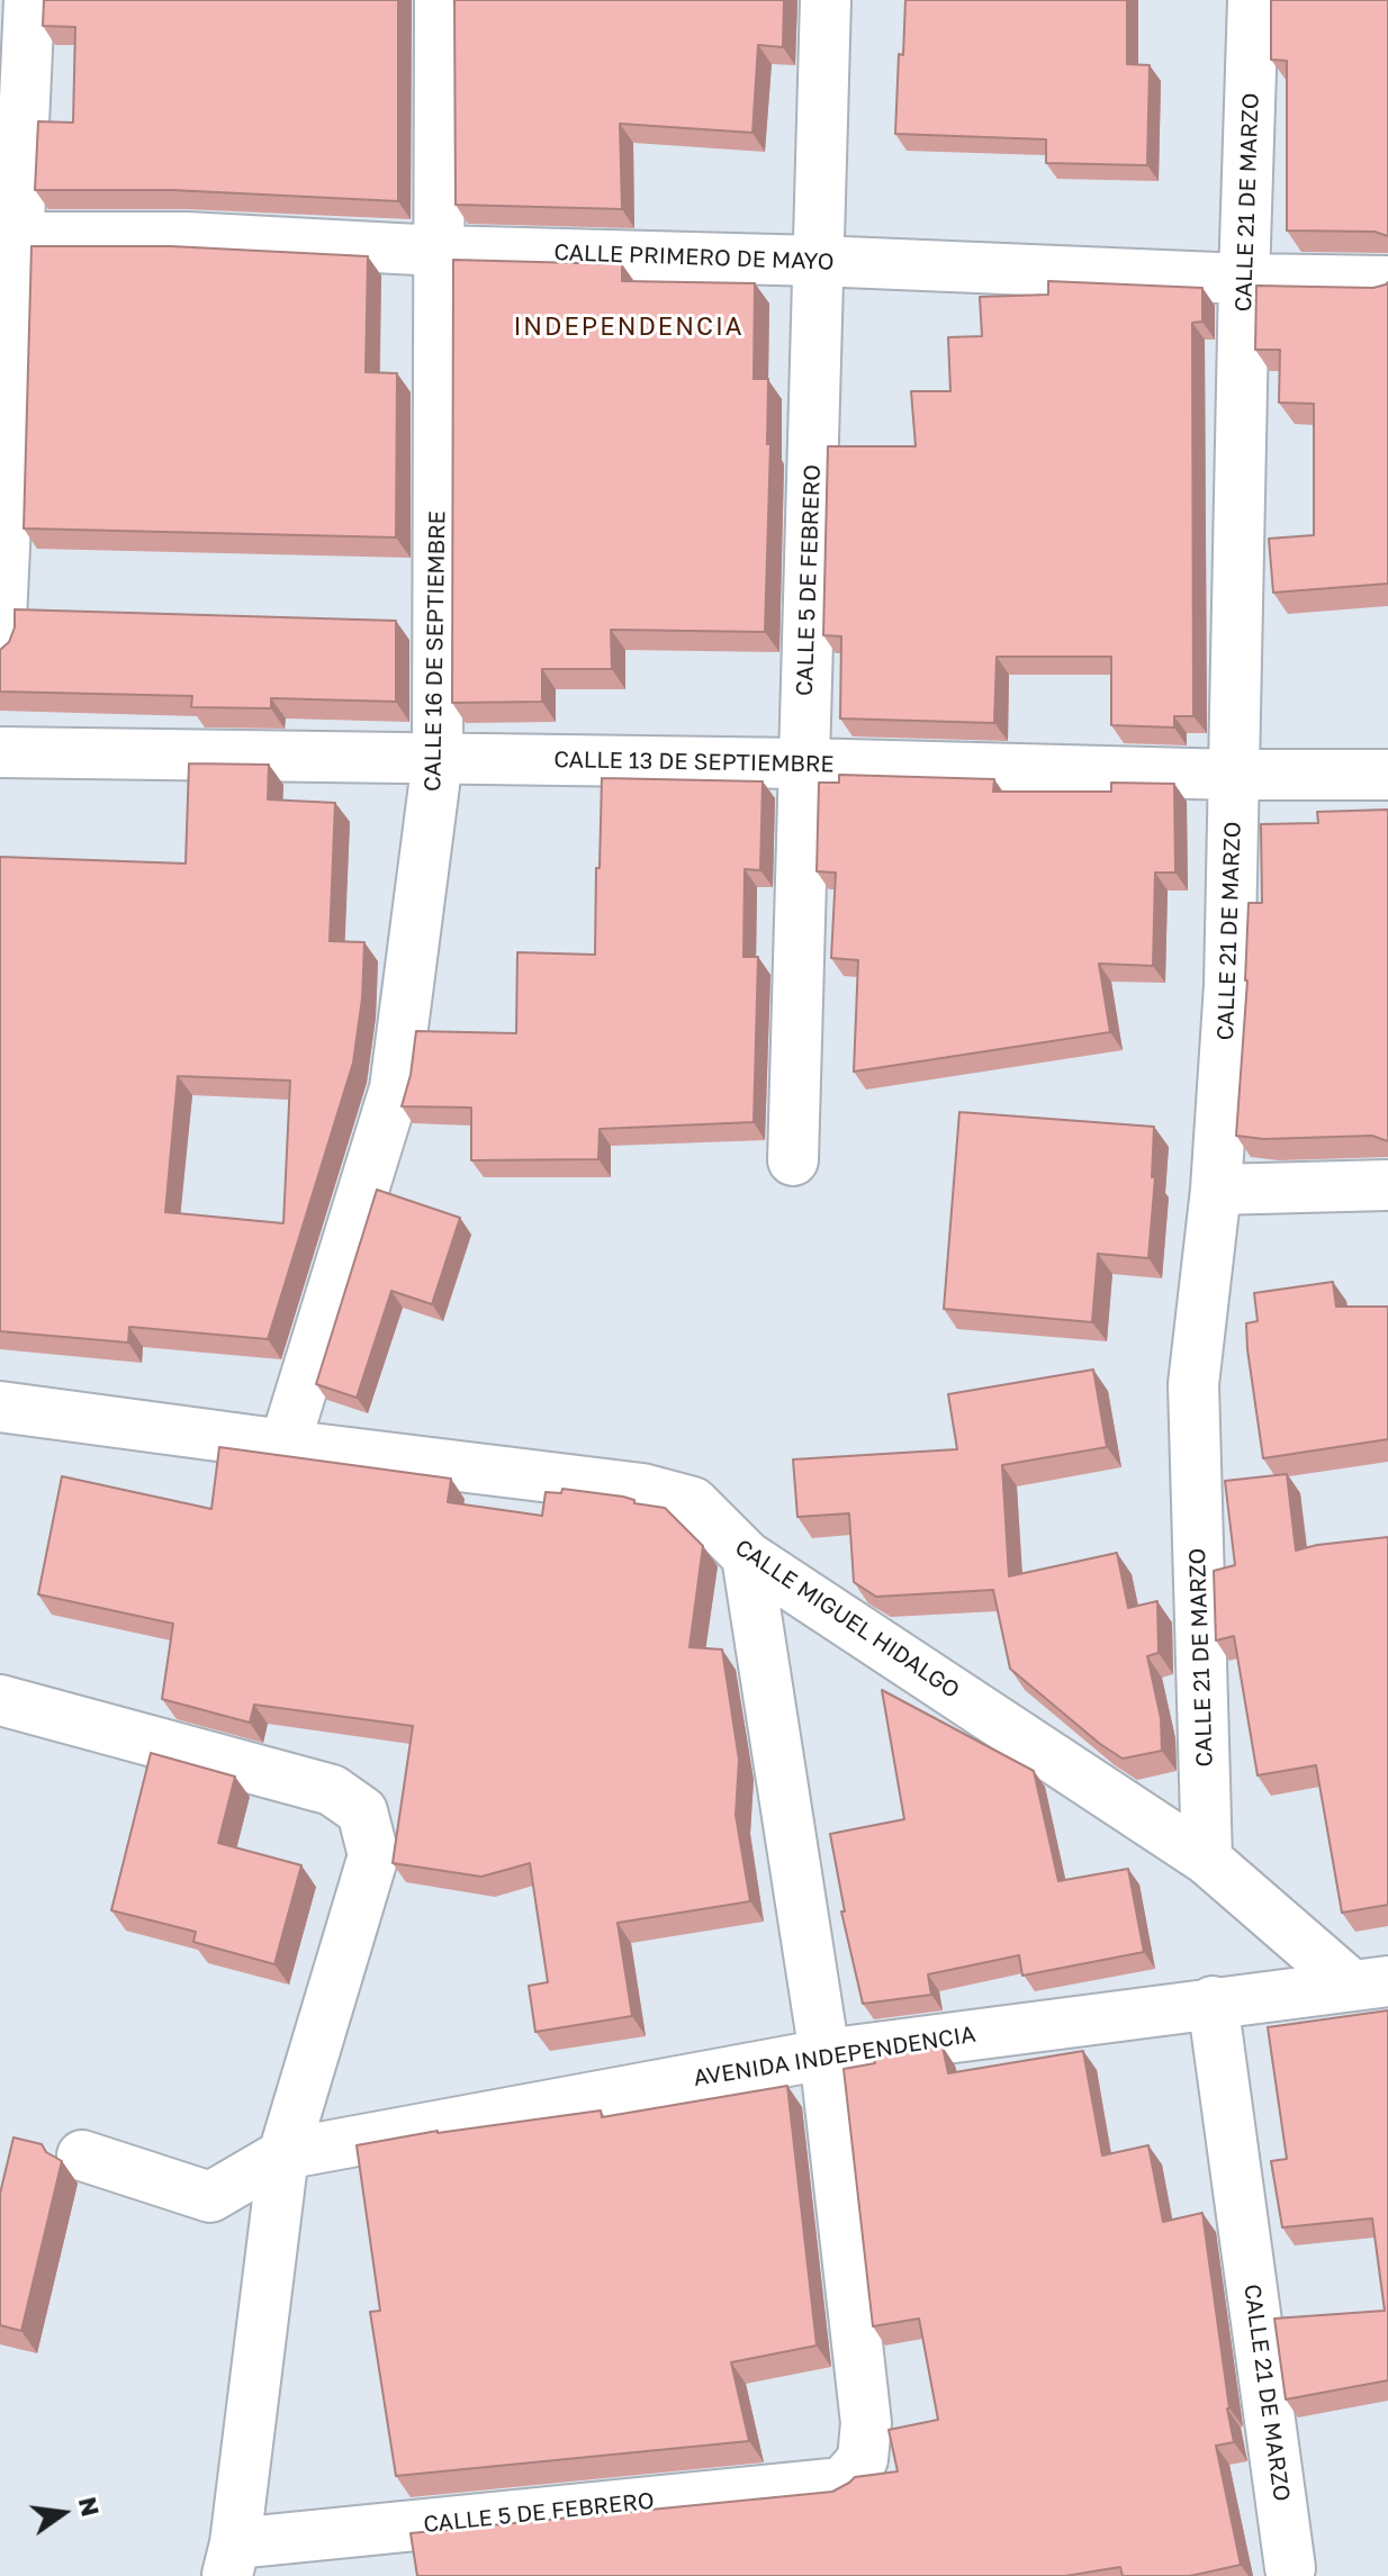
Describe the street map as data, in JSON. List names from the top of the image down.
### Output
{
  "streets": {
    "street": [
      "CALLE 21 DE MARZO",
      "CALLE PRIMERO DE MAYO",
      "CALLE 5 DE FEBRERO",
      "CALLE 16 DE SEPTIEMBRE",
      "CALLE 13 DE SEPTIEMBRE",
      "CALLE MIGUEL HIDALGO",
      "AVENIDA INDEPENDENCIA"
    ]
  },
  "crossings": [
    ["CALLE 21 DE MARZO", "CALLE PRIMERO DE MAYO"],
    ["CALLE 21 DE MARZO", "CALLE 13 DE SEPTIEMBRE"],
    ["CALLE 21 DE MARZO", "CALLE MIGUEL HIDALGO"],
    ["CALLE 21 DE MARZO", "AVENIDA INDEPENDENCIA"],
    ["CALLE PRIMERO DE MAYO", "CALLE 5 DE FEBRERO"],
    ["CALLE PRIMERO DE MAYO", "CALLE 16 DE SEPTIEMBRE"],
    ["CALLE 5 DE FEBRERO", "CALLE 13 DE SEPTIEMBRE"],
    ["CALLE 5 DE FEBRERO", "AVENIDA INDEPENDENCIA"],
    ["CALLE 16 DE SEPTIEMBRE", "CALLE 13 DE SEPTIEMBRE"],
    ["CALLE 16 DE SEPTIEMBRE", "CALLE MIGUEL HIDALGO"],
    ["CALLE MIGUEL HIDALGO", "AVENIDA INDEPENDENCIA"]
  ],
  "districts": ["INDEPENDENCIA"],
  "north": "right"
}
